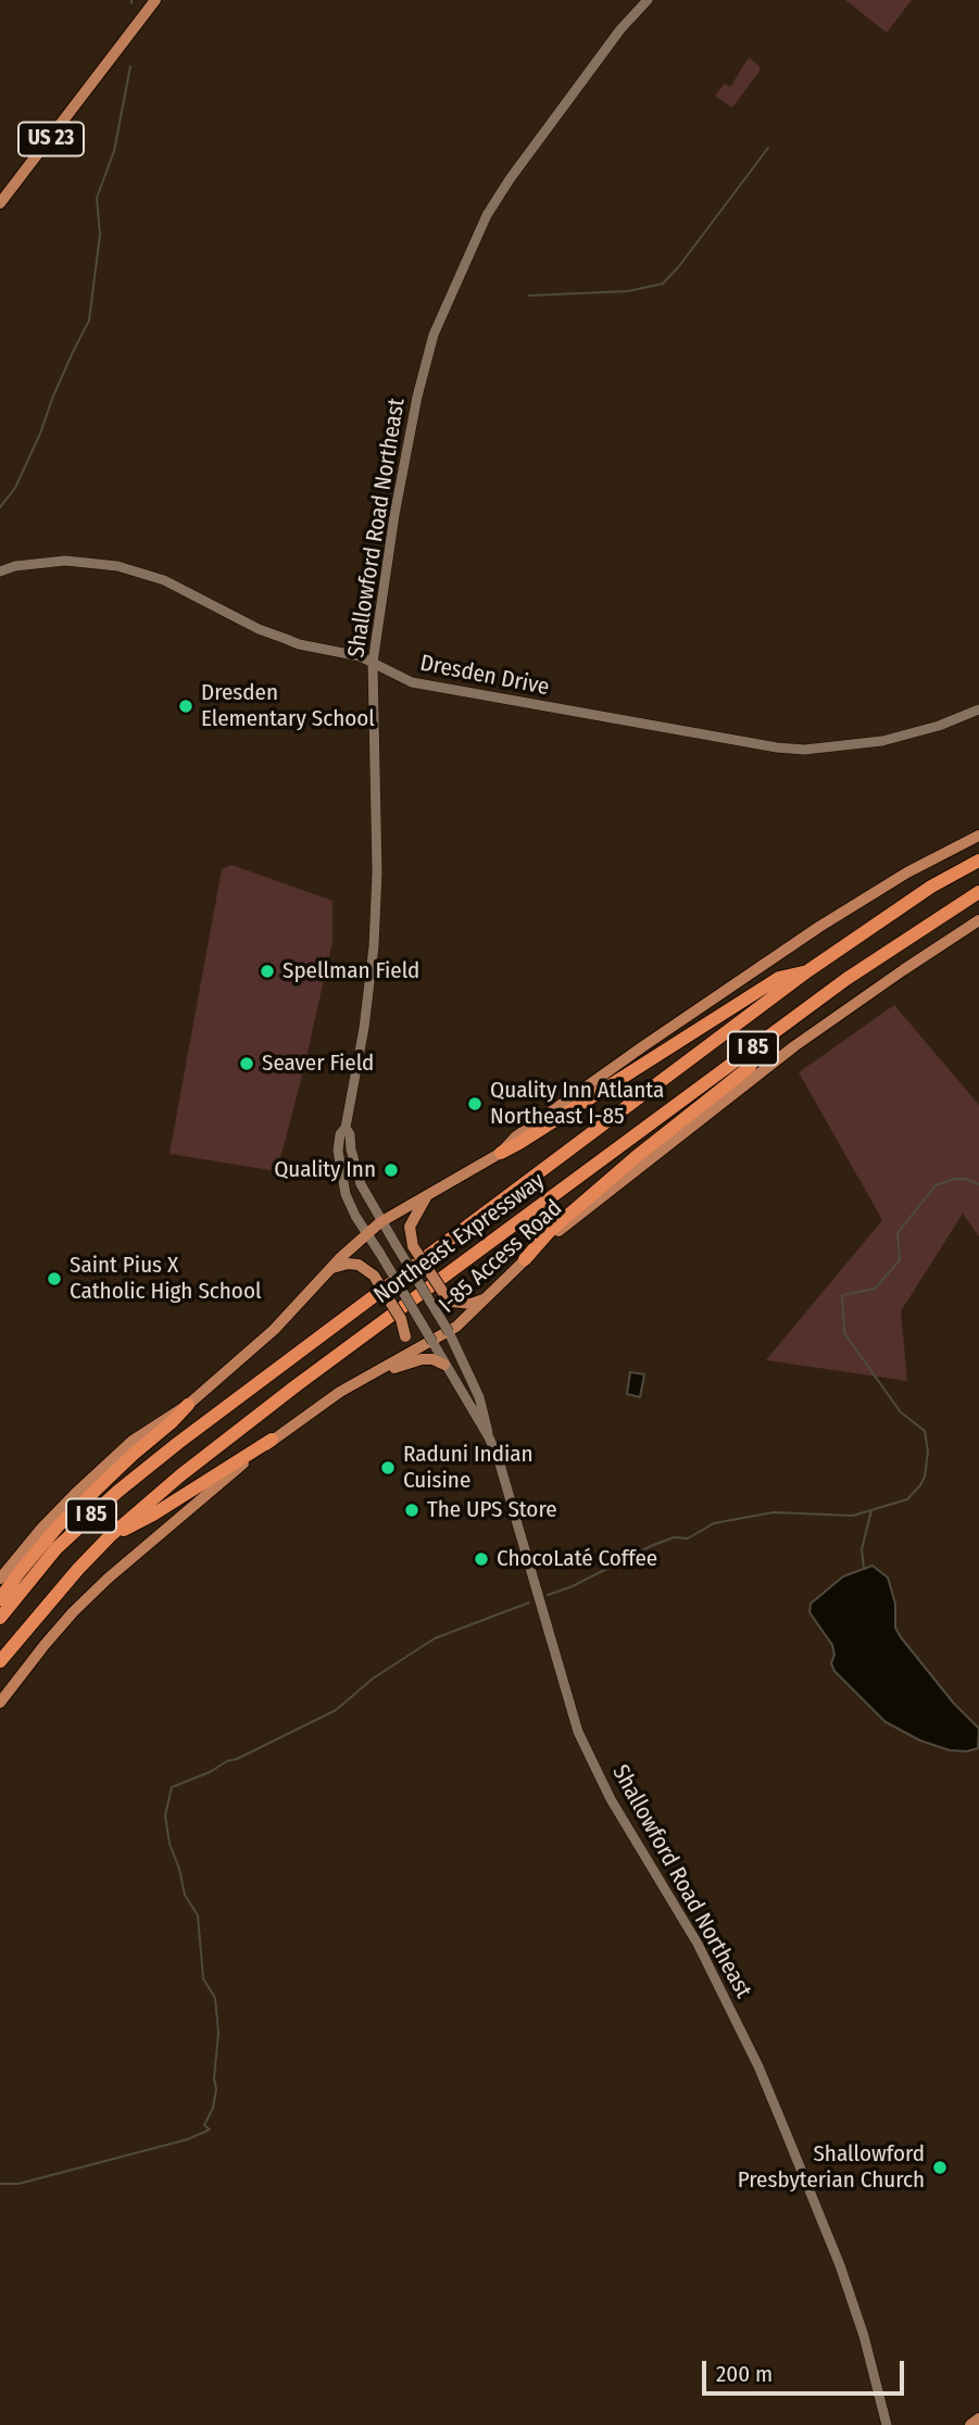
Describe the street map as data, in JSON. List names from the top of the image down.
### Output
{
  "streets": {
    "highway": ["I 85", "Northeast Expressway"],
    "main road": ["US 23", "I-85 Access Road"],
    "street": ["Shallowford Road Northeast", "Dresden Drive"]
  },
  "crossings": [
    ["Shallowford Road Northeast", "Dresden Drive"],
    ["Shallowford Road Northeast", "I-85 Access Road"]
  ],
  "places": [
    "Dresden Elementary School",
    "Spellman Field",
    "Seaver Field",
    "Quality Inn Atlanta Northeast I-85",
    "Quality Inn",
    "Saint Pius X Catholic High School",
    "Raduni Indian Cuisine",
    "The UPS Store",
    "ChocoLaté Coffee",
    "Shallowford Presbyterian Church"
  ],
  "scale_bar": "200 m"
}
